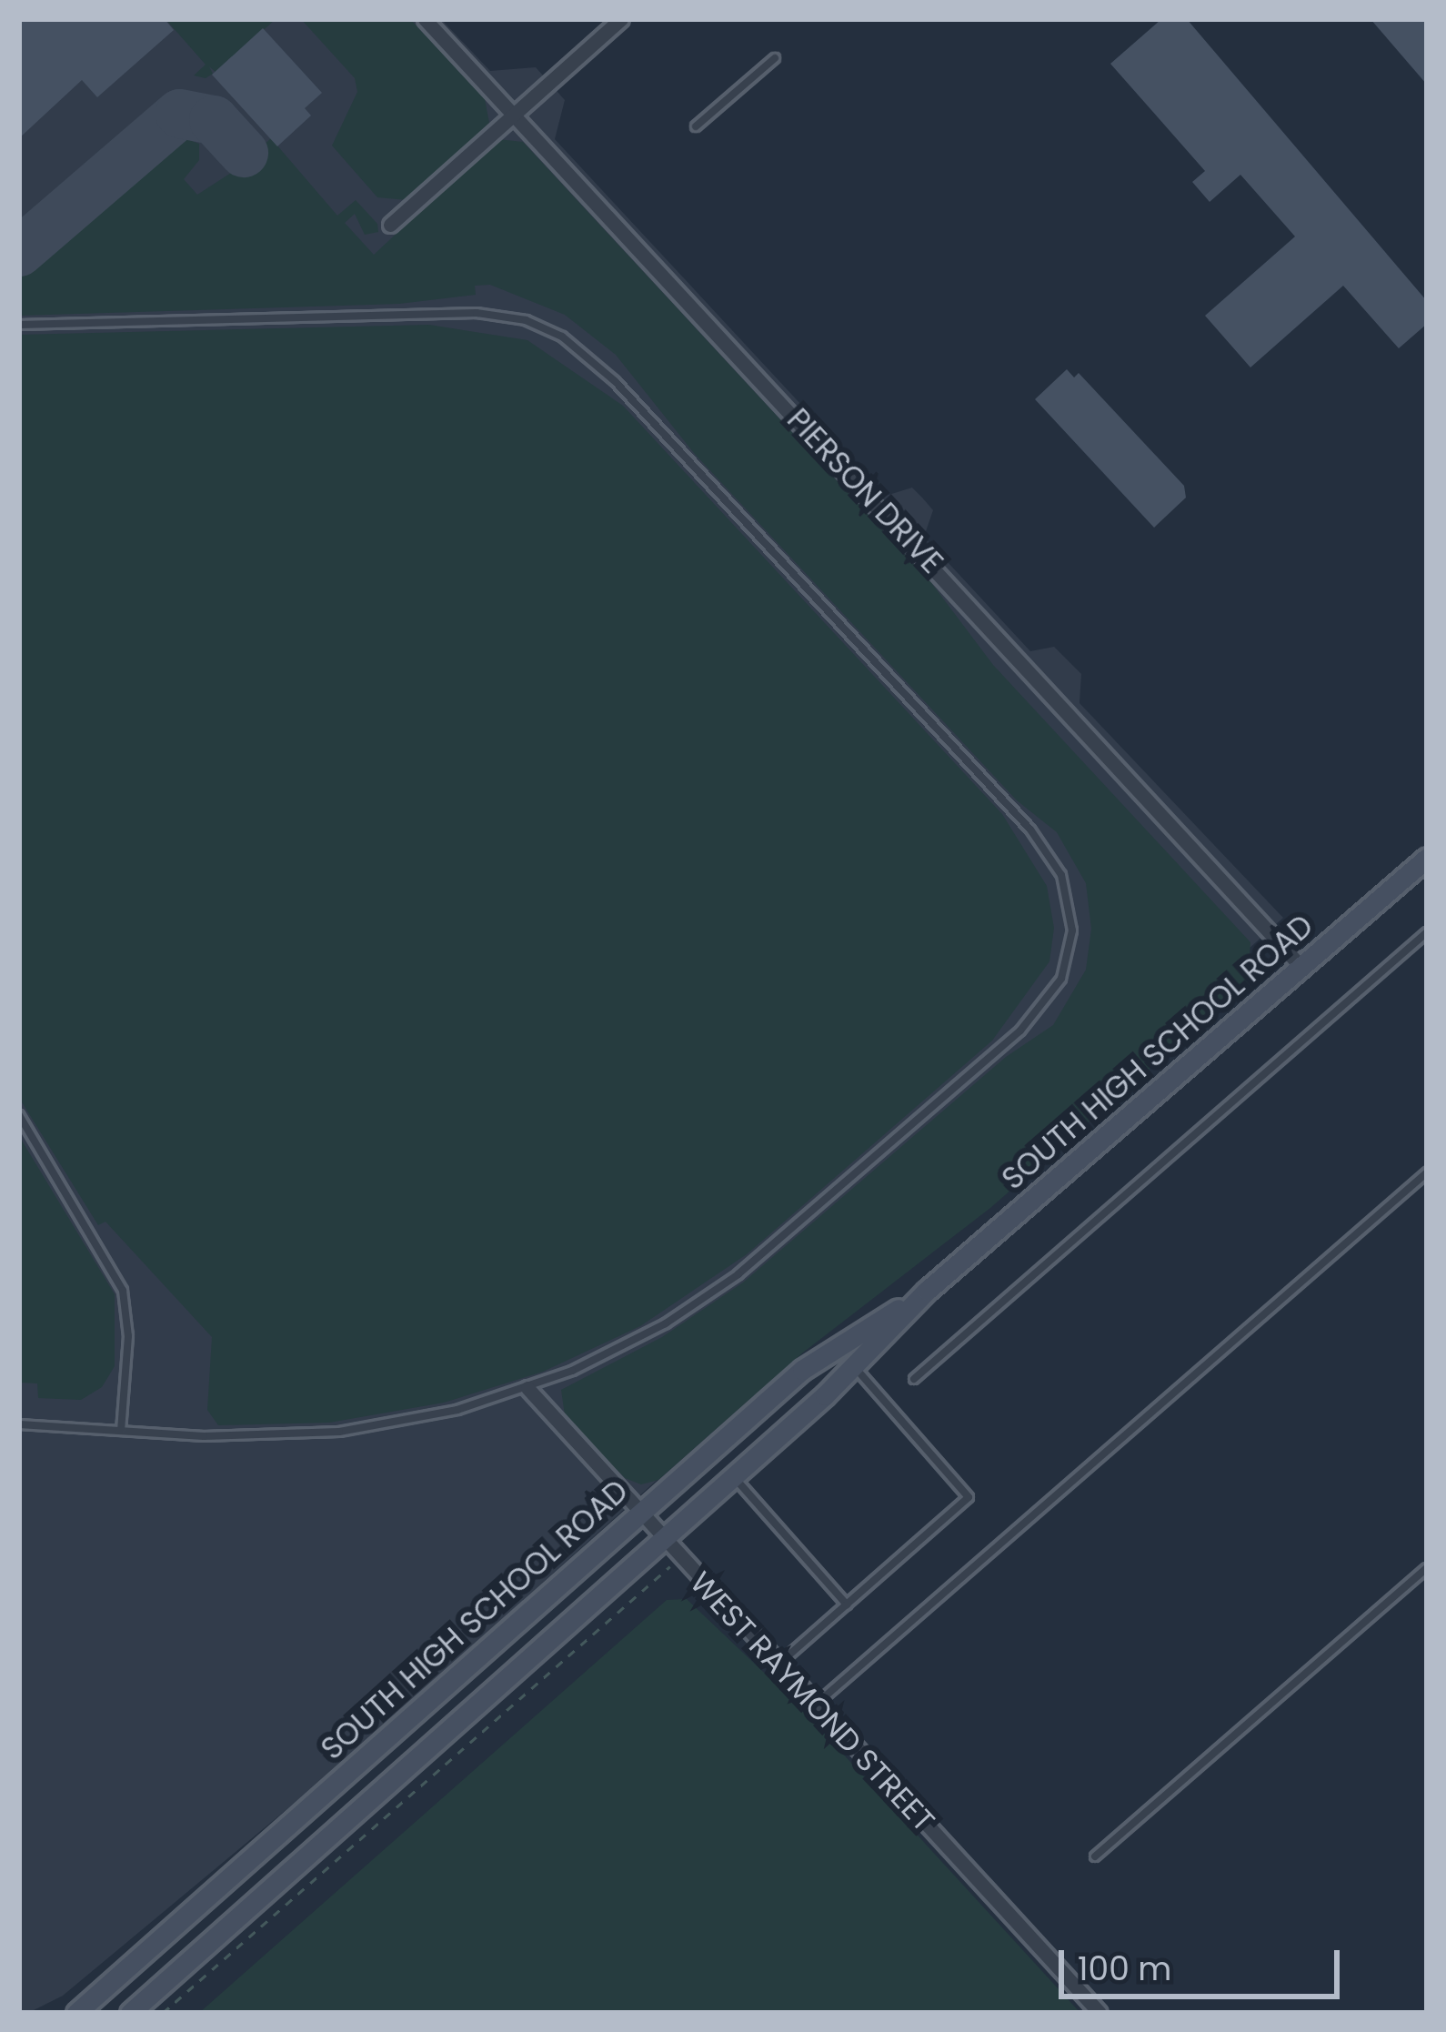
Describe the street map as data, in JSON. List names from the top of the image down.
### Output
{
  "streets": {
    "street": ["PIERSON DRIVE", "SOUTH HIGH SCHOOL ROAD", "WEST RAYMOND STREET"]
  },
  "crossings": [
    ["PIERSON DRIVE", "SOUTH HIGH SCHOOL ROAD"],
    ["SOUTH HIGH SCHOOL ROAD", "WEST RAYMOND STREET"]
  ],
  "scale_bar": "100 m"
}
